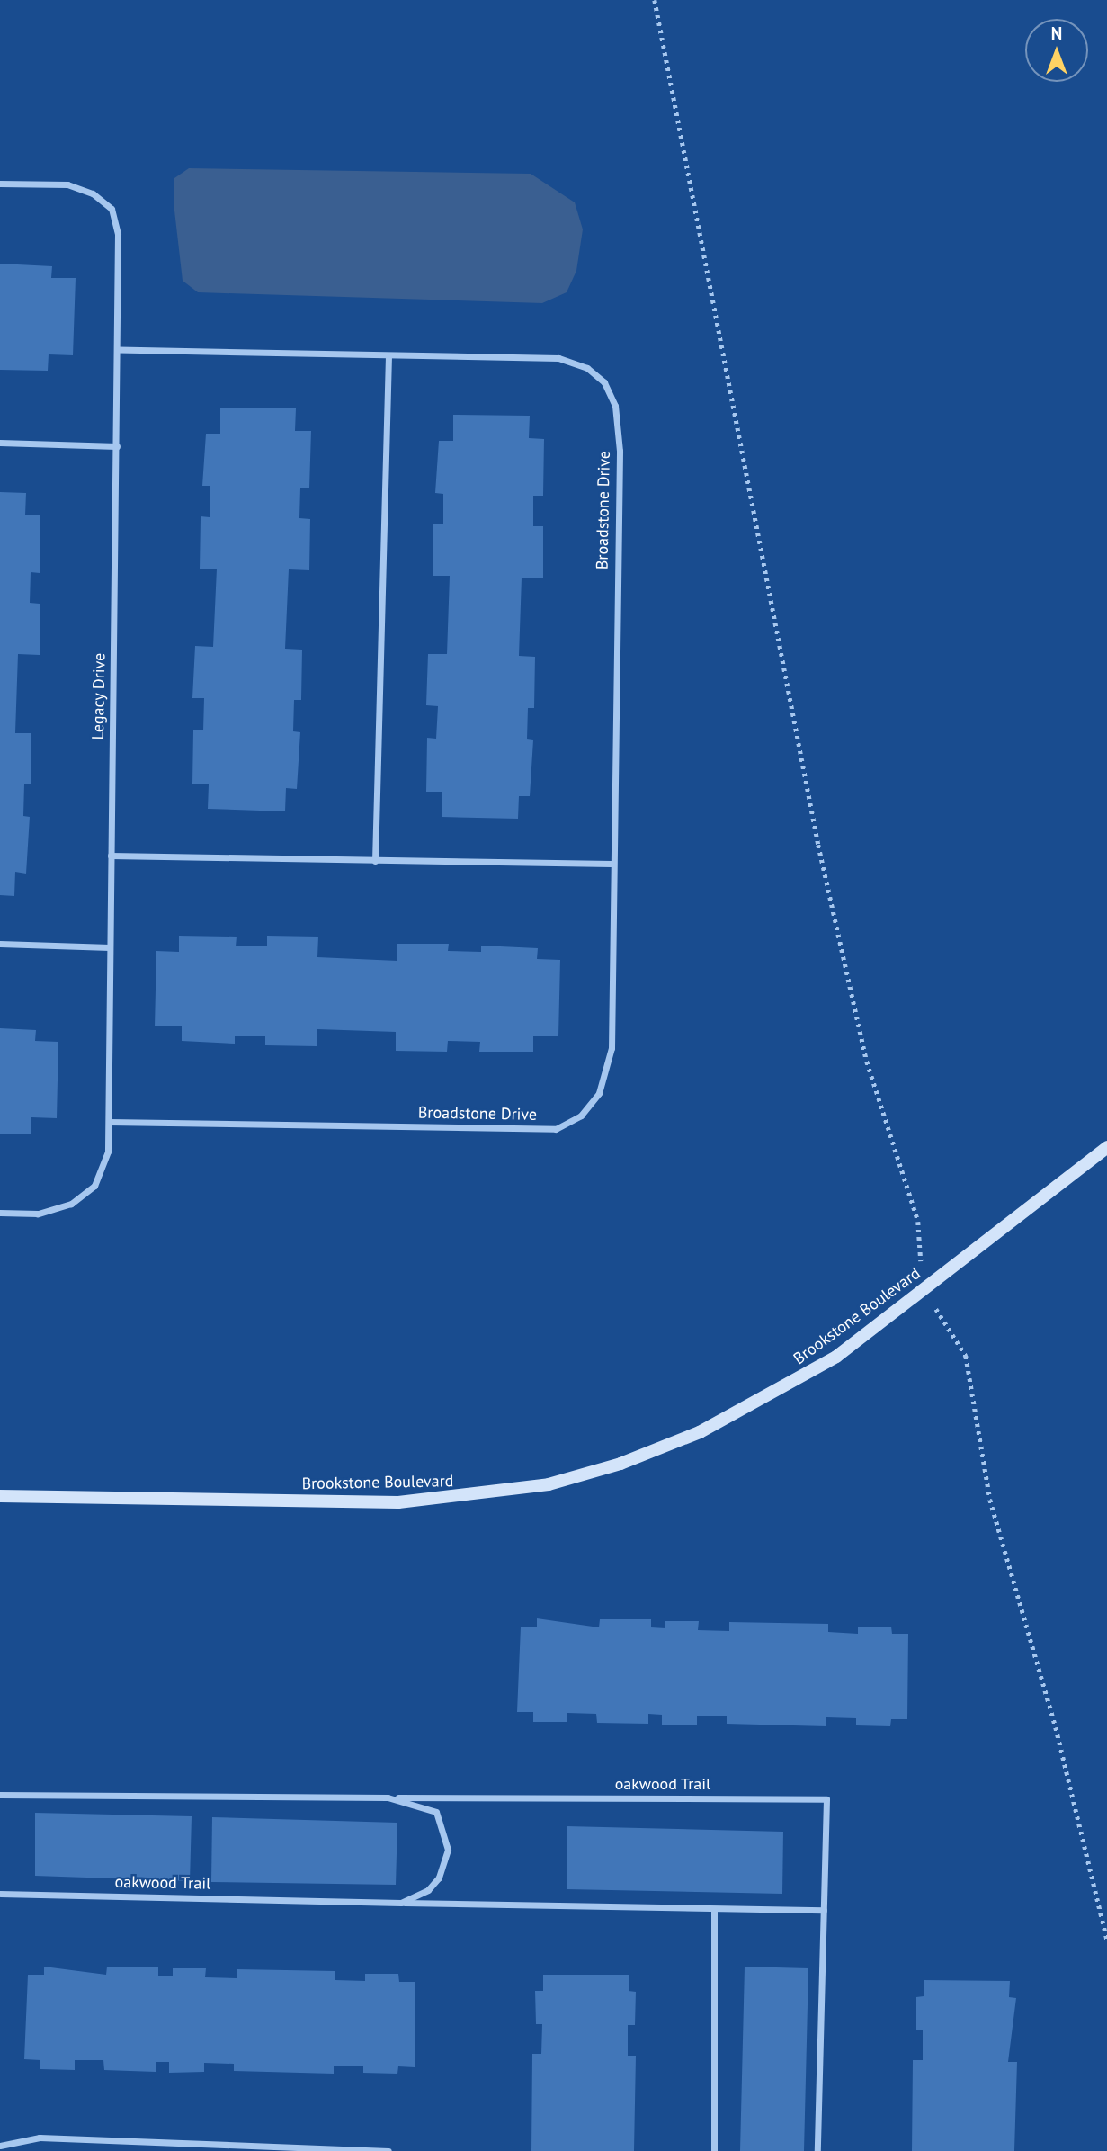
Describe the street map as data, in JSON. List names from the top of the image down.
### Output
{
  "streets": {
    "street": [
      "Broadstone Drive",
      "Legacy Drive",
      "Brookstone Boulevard",
      "oakwood Trail"
    ]
  },
  "crossings": [
    ["Broadstone Drive", "Legacy Drive"]
  ],
  "north": "top"
}
